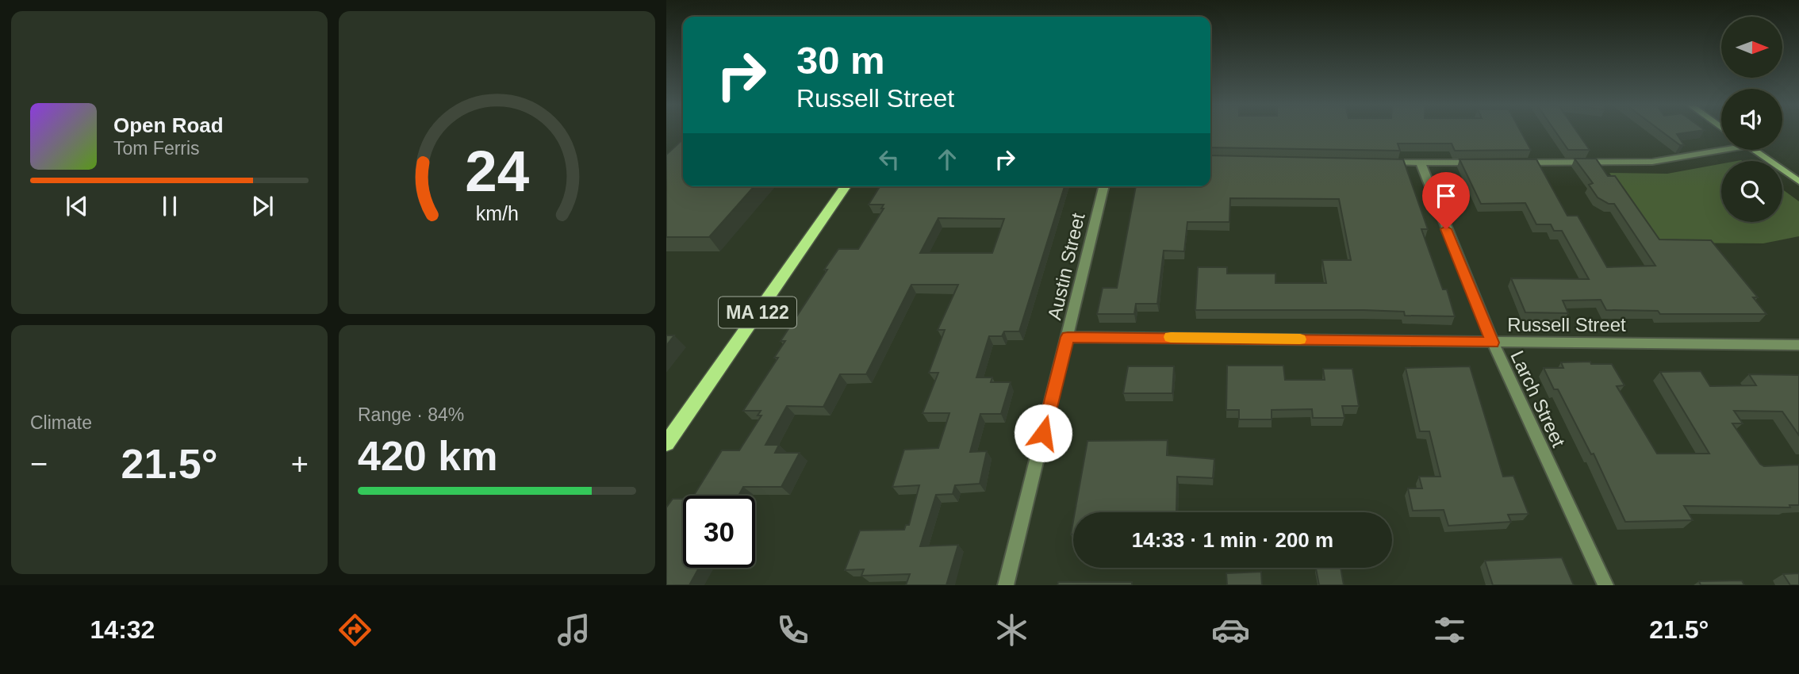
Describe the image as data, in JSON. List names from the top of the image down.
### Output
{
  "streets": {
    "main road": ["MA 122"],
    "street": ["Austin Street", "Russell Street", "Larch Street"]
  },
  "crossings": [
    ["Austin Street", "Russell Street"],
    ["Russell Street", "Larch Street"]
  ],
  "north": "right",
  "page": {
    "turn": ["30 m", "Russell Street"],
    "song": ["Open Road", "Tom Ferris"],
    "tile": [
      "Climate",
      ["Range · 84%", "420 km"]
    ],
    "heat": ["−", "21.5°", "+"],
    "limit": "30",
    "trip": "14:33 · 1 min · 200 m",
    "tabs": ["14:32", "21.5°"],
    "gauge": ["24", "km/h"]
  }
}
